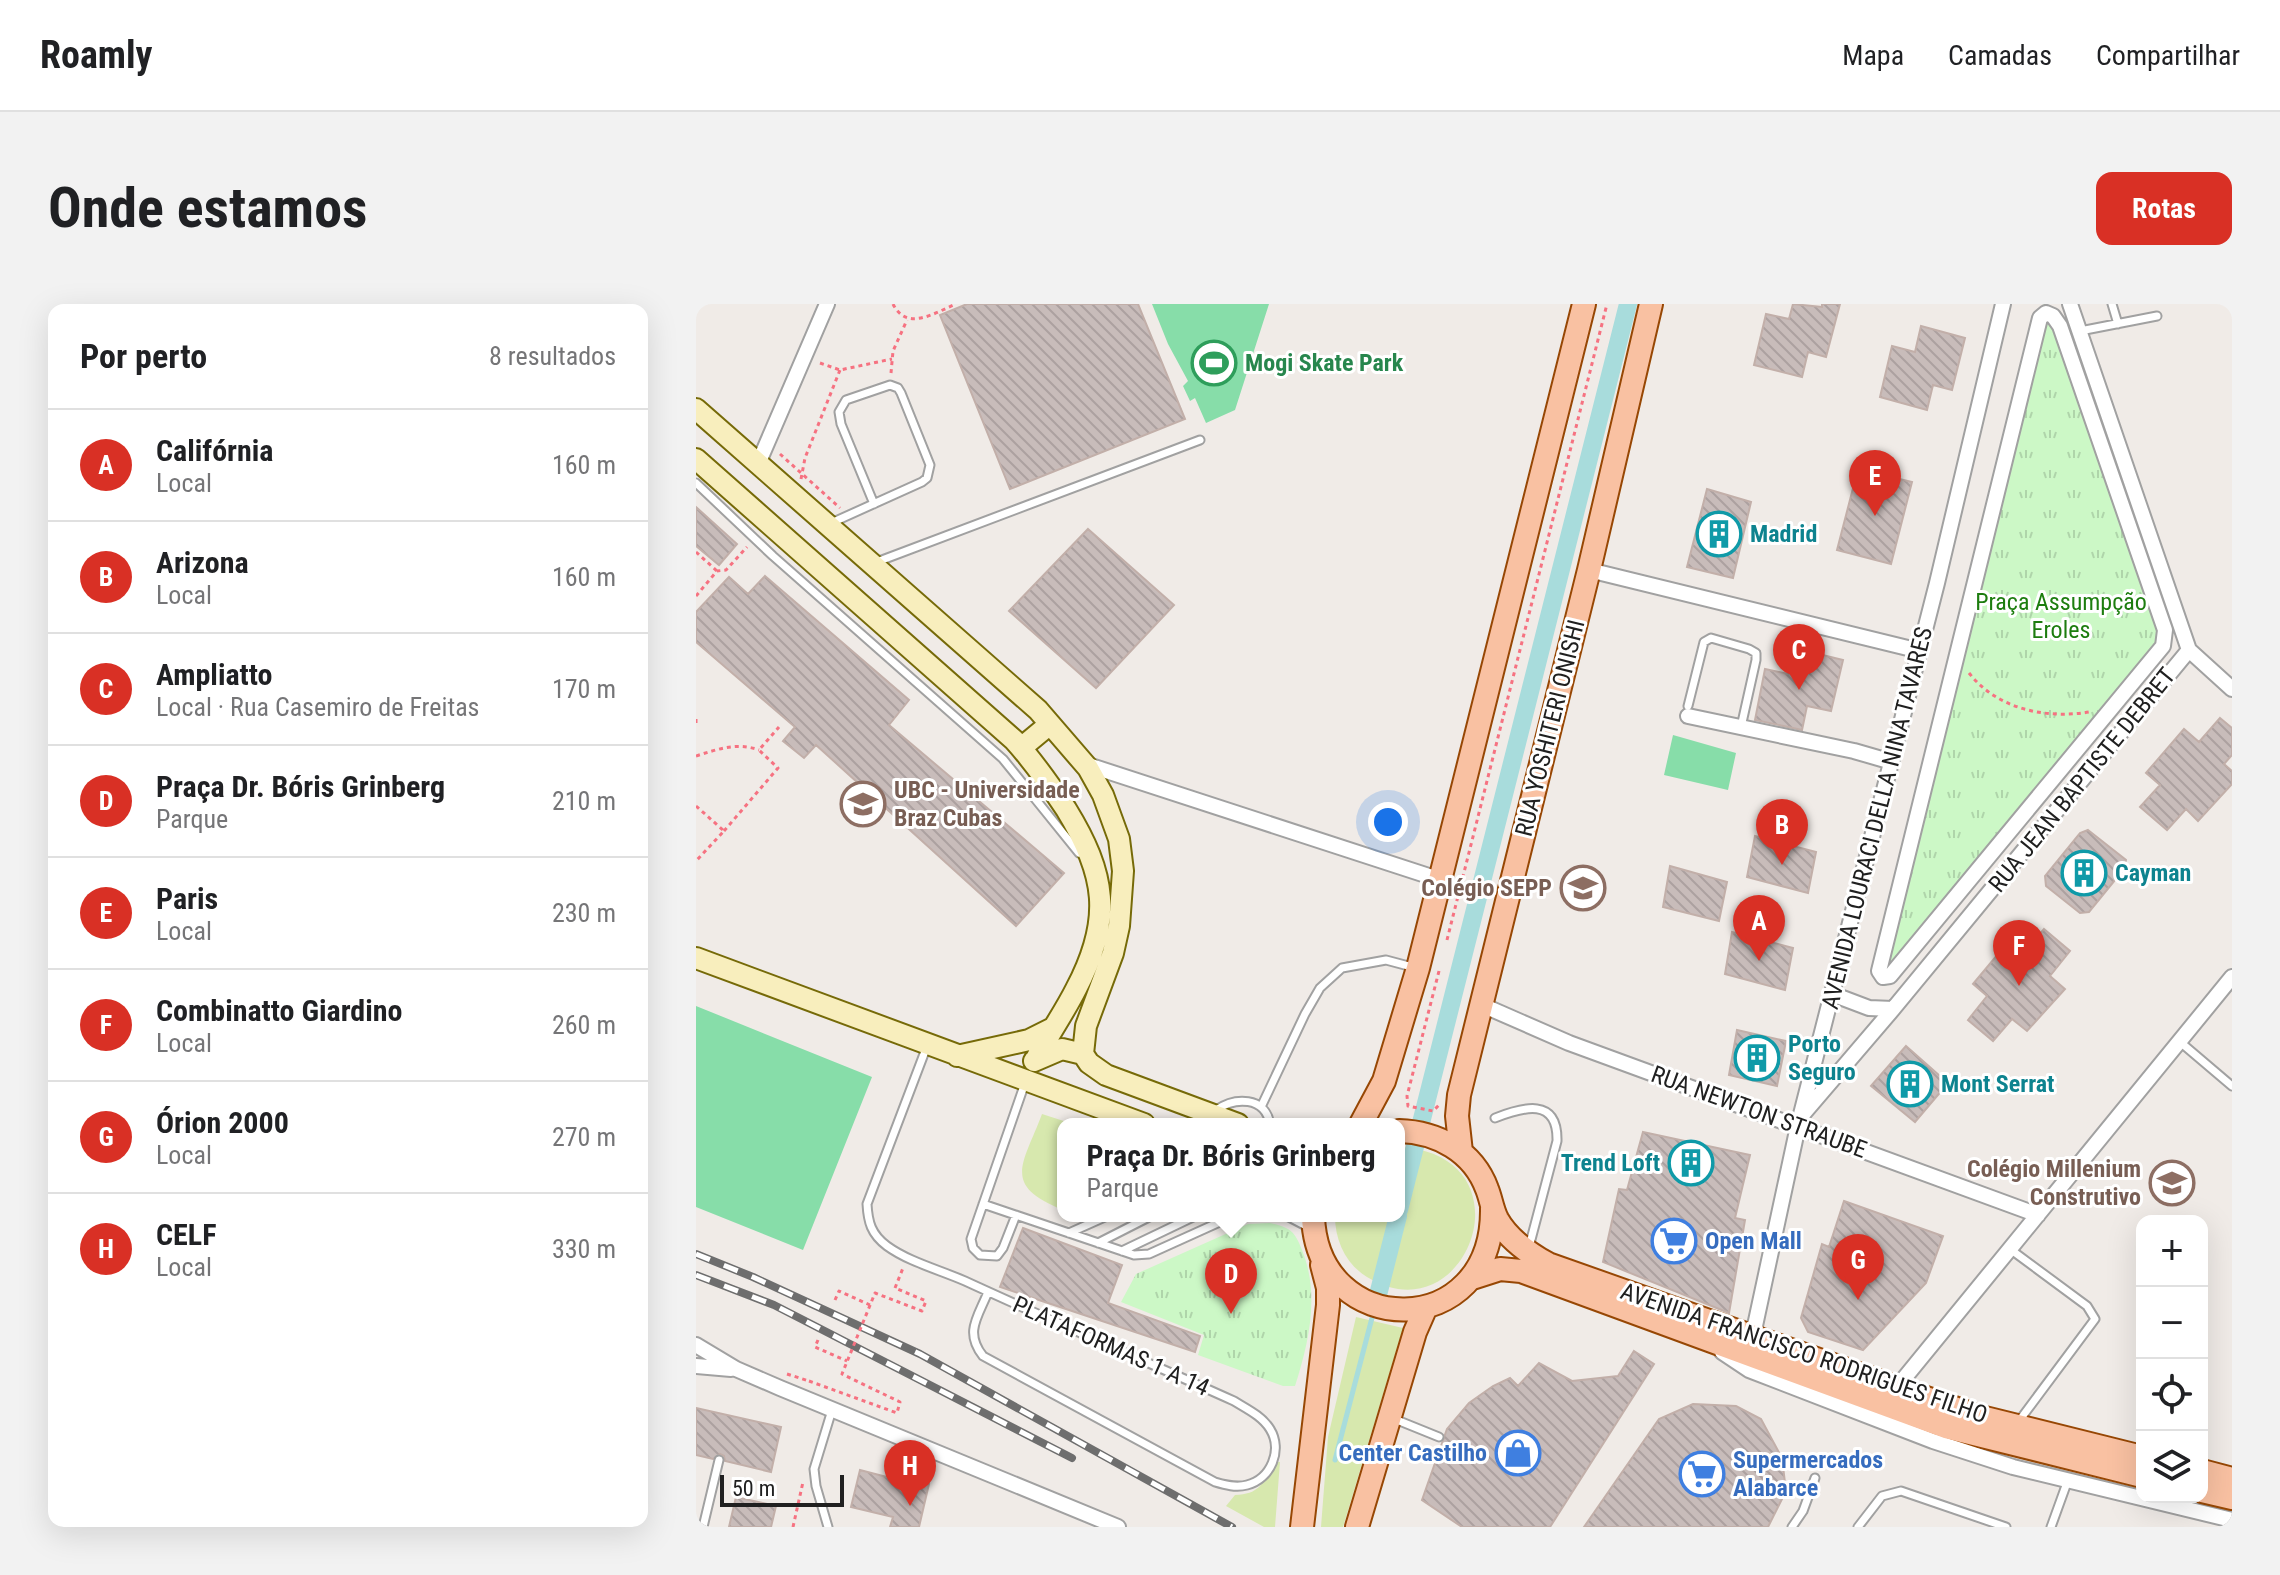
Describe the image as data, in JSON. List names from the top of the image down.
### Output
{
  "streets": {
    "main road": ["RUA YOSHITERI ONISHI", "AVENIDA FRANCISCO RODRIGUES FILHO"],
    "street": ["RUA JEAN BAPTISTE DEBRET", "AVENIDA LOURACI DELLA NINA TAVARES", "RUA NEWTON STRAUBE"],
    "lane": ["PLATAFORMAS 1 A 14"]
  },
  "crossings": [
    ["RUA YOSHITERI ONISHI", "RUA NEWTON STRAUBE"],
    ["RUA YOSHITERI ONISHI", "AVENIDA FRANCISCO RODRIGUES FILHO"],
    ["RUA JEAN BAPTISTE DEBRET", "AVENIDA LOURACI DELLA NINA TAVARES"],
    ["RUA JEAN BAPTISTE DEBRET", "RUA NEWTON STRAUBE"],
    ["AVENIDA LOURACI DELLA NINA TAVARES", "RUA NEWTON STRAUBE"],
    ["AVENIDA LOURACI DELLA NINA TAVARES", "AVENIDA FRANCISCO RODRIGUES FILHO"]
  ],
  "parks": ["Praça Assumpção Eroles"],
  "places": {
    "sports": ["Mogi Skate Park"],
    "building": [
      "Madrid",
      "Cayman",
      "Porto Seguro",
      "Mont Serrat",
      "Trend Loft"
    ],
    "school or university": ["UBC - Universidade Braz Cubas", "Colégio SEPP", "Colégio Millenium Construtivo"],
    "supermarket": ["Open Mall", "Supermercados Alabarce"],
    "shop": ["Center Castilho"]
  },
  "scale_bar": "50 m",
  "page": {
    "header": "Roamly",
    "nav": ["Mapa", "Camadas", "Compartilhar"],
    "buttons": "Rotas",
    "title": "Onde estamos",
    "heading": ["Por perto", "8 resultados"],
    "list": [
      {
        "mark": "A",
        "name": "Califórnia",
        "note": "Local",
        "value": "160 m"
      },
      {
        "mark": "B",
        "name": "Arizona",
        "note": "Local",
        "value": "160 m"
      },
      {
        "mark": "C",
        "name": "Ampliatto",
        "note": "Local · Rua Casemiro de Freitas",
        "value": "170 m"
      },
      {
        "mark": "D",
        "name": "Praça Dr. Bóris Grinberg",
        "note": "Parque",
        "value": "210 m"
      },
      {
        "mark": "E",
        "name": "Paris",
        "note": "Local",
        "value": "230 m"
      },
      {
        "mark": "F",
        "name": "Combinatto Giardino",
        "note": "Local",
        "value": "260 m"
      },
      {
        "mark": "G",
        "name": "Órion 2000",
        "note": "Local",
        "value": "270 m"
      },
      {
        "mark": "H",
        "name": "CELF",
        "note": "Local",
        "value": "330 m"
      }
    ],
    "pins": [
      "E",
      "C",
      "B",
      "A",
      "F",
      "G",
      "D",
      "H"
    ],
    "popup": ["Praça Dr. Bóris Grinberg", "Parque"],
    "map_buttons": ["+", "−"],
    "scale": "50 m"
  }
}
